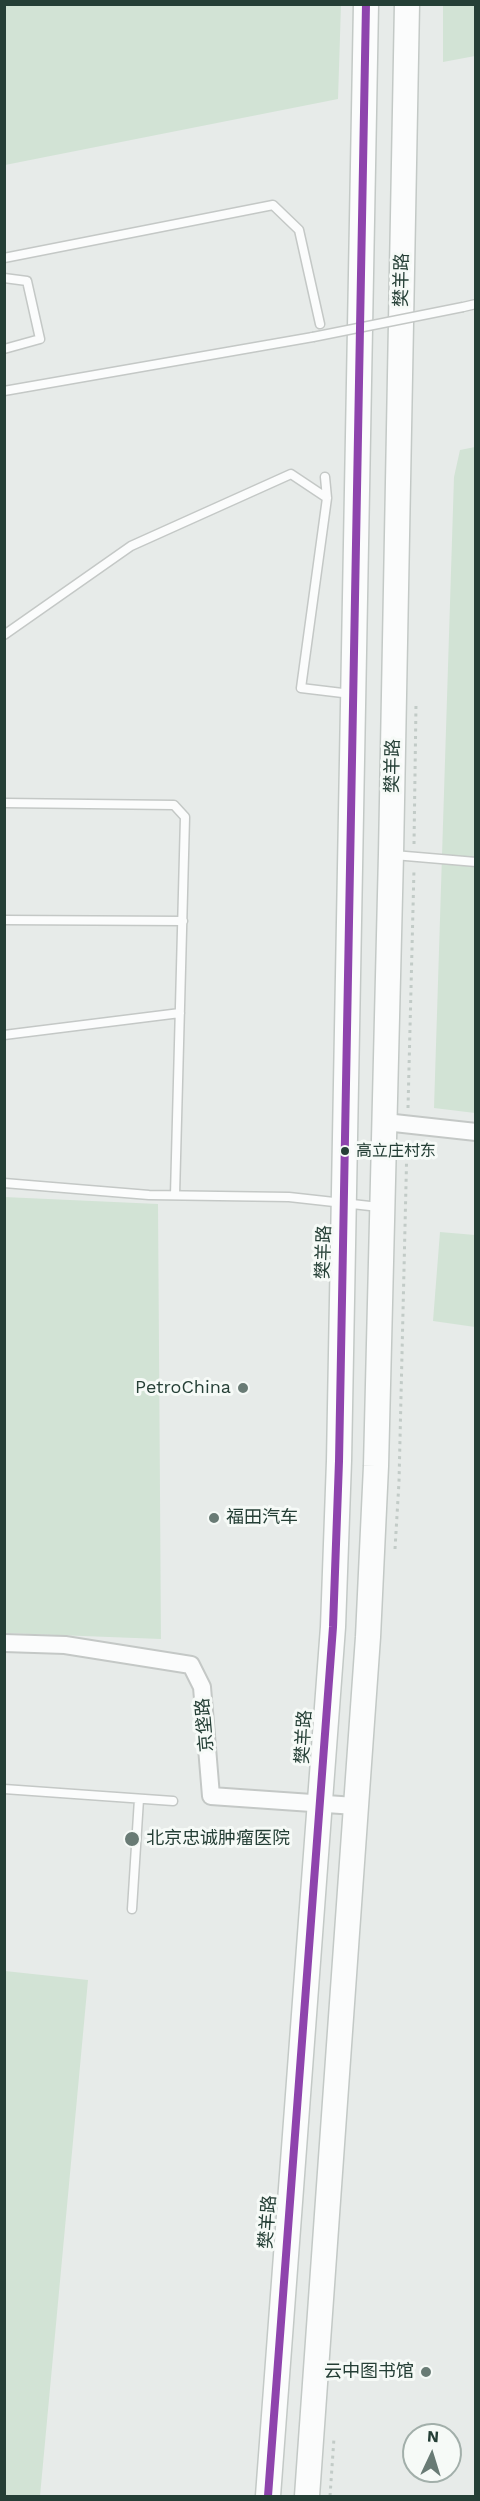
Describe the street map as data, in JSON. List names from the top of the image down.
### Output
{
  "streets": {
    "main road": ["樊羊路"],
    "street": ["京垡路"]
  },
  "crossings": [
    ["樊羊路", "京垡路"]
  ],
  "places": [
    "高立庄村东",
    "PetroChina",
    "福田汽车",
    "北京忠诚肿瘤医院",
    "云中图书馆"
  ],
  "north": "top"
}
